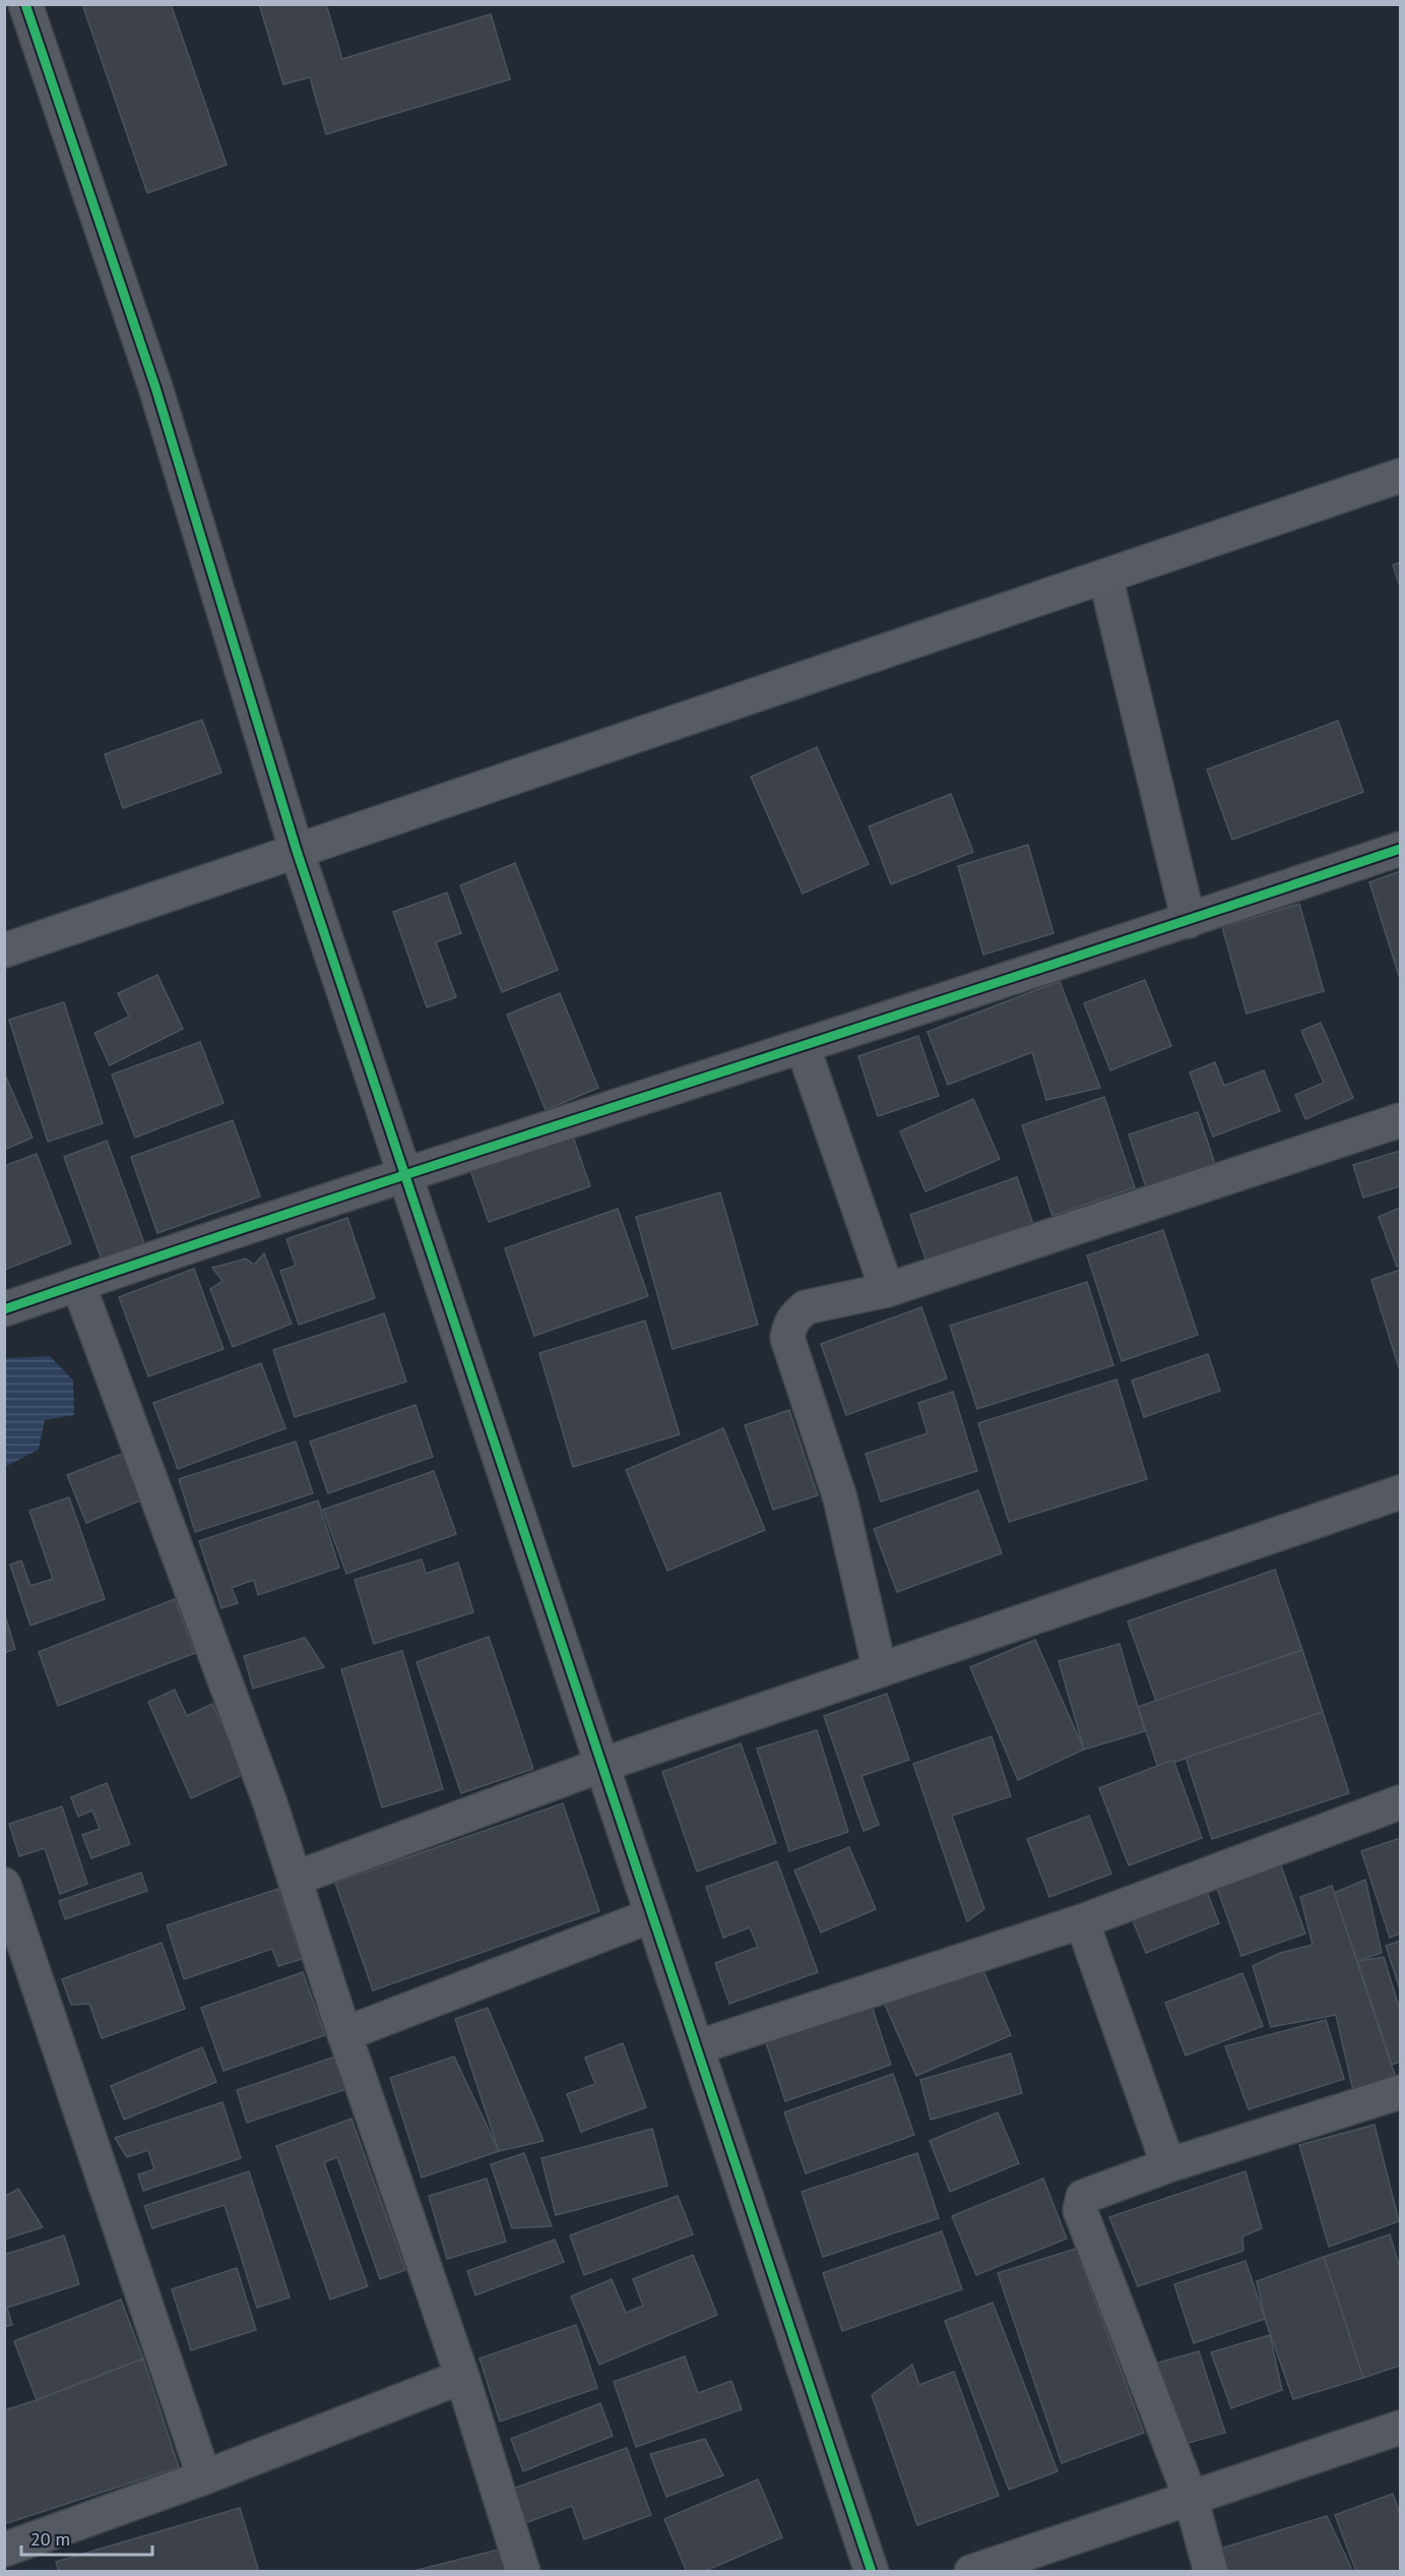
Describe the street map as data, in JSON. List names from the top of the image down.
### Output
{
  "scale_bar": "20 m"
}
